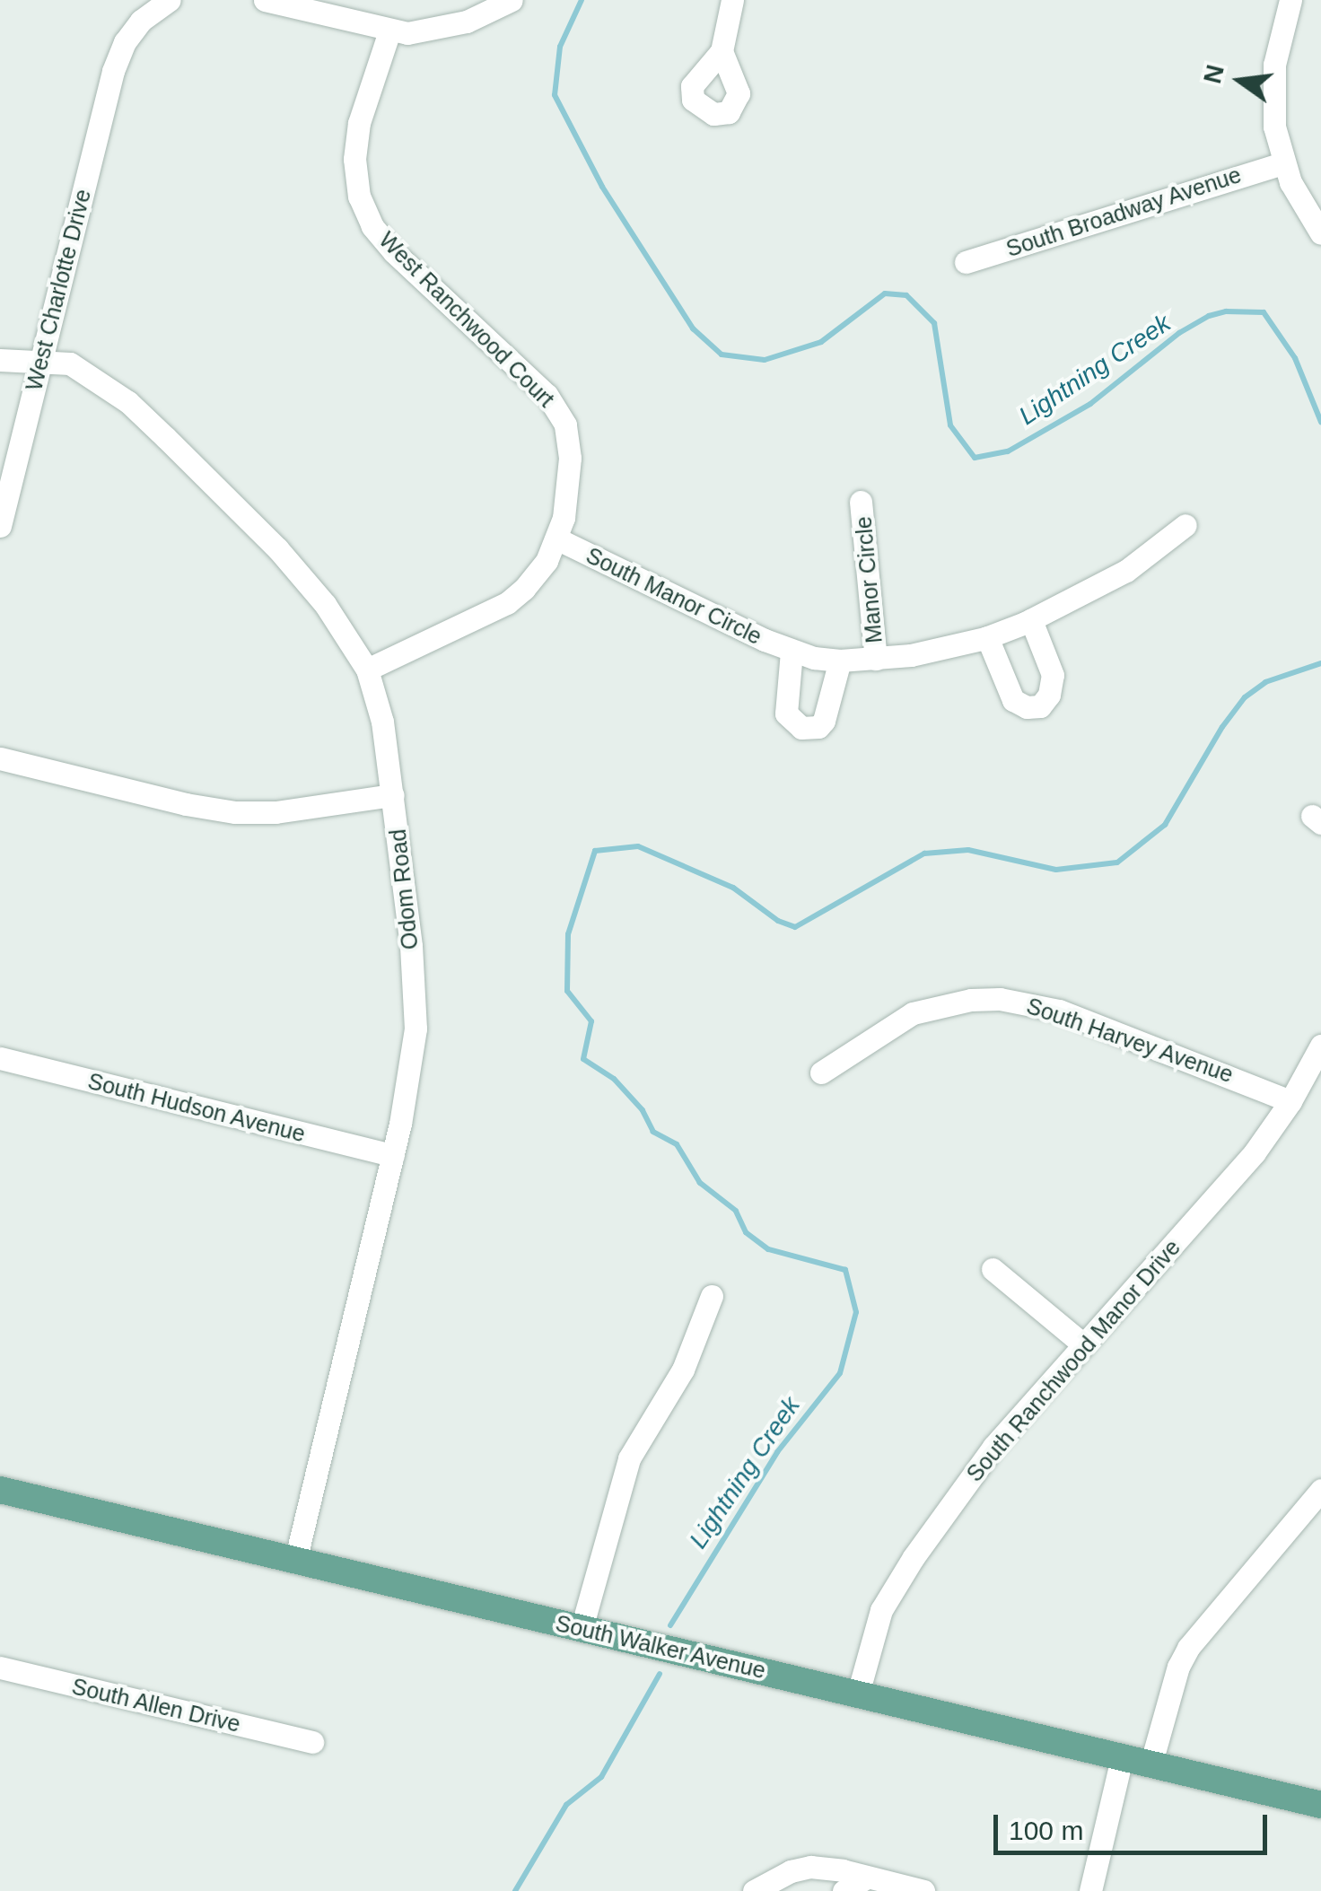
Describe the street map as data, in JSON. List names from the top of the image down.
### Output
{
  "streets": {
    "main road": ["South Walker Avenue"],
    "street": [
      "South Broadway Avenue",
      "West Charlotte Drive",
      "West Ranchwood Court",
      "Manor Circle",
      "South Manor Circle",
      "Odom Road",
      "South Harvey Avenue",
      "South Hudson Avenue",
      "South Ranchwood Manor Drive",
      "South Allen Drive"
    ]
  },
  "crossings": [
    ["West Charlotte Drive", "Odom Road"],
    ["West Ranchwood Court", "South Manor Circle"],
    ["West Ranchwood Court", "Odom Road"],
    ["Manor Circle", "South Manor Circle"],
    ["Odom Road", "South Hudson Avenue"],
    ["Odom Road", "South Walker Avenue"],
    ["South Harvey Avenue", "South Ranchwood Manor Drive"],
    ["South Ranchwood Manor Drive", "South Walker Avenue"]
  ],
  "water": ["Lightning Creek"],
  "scale_bar": "100 m",
  "north": "left"
}
